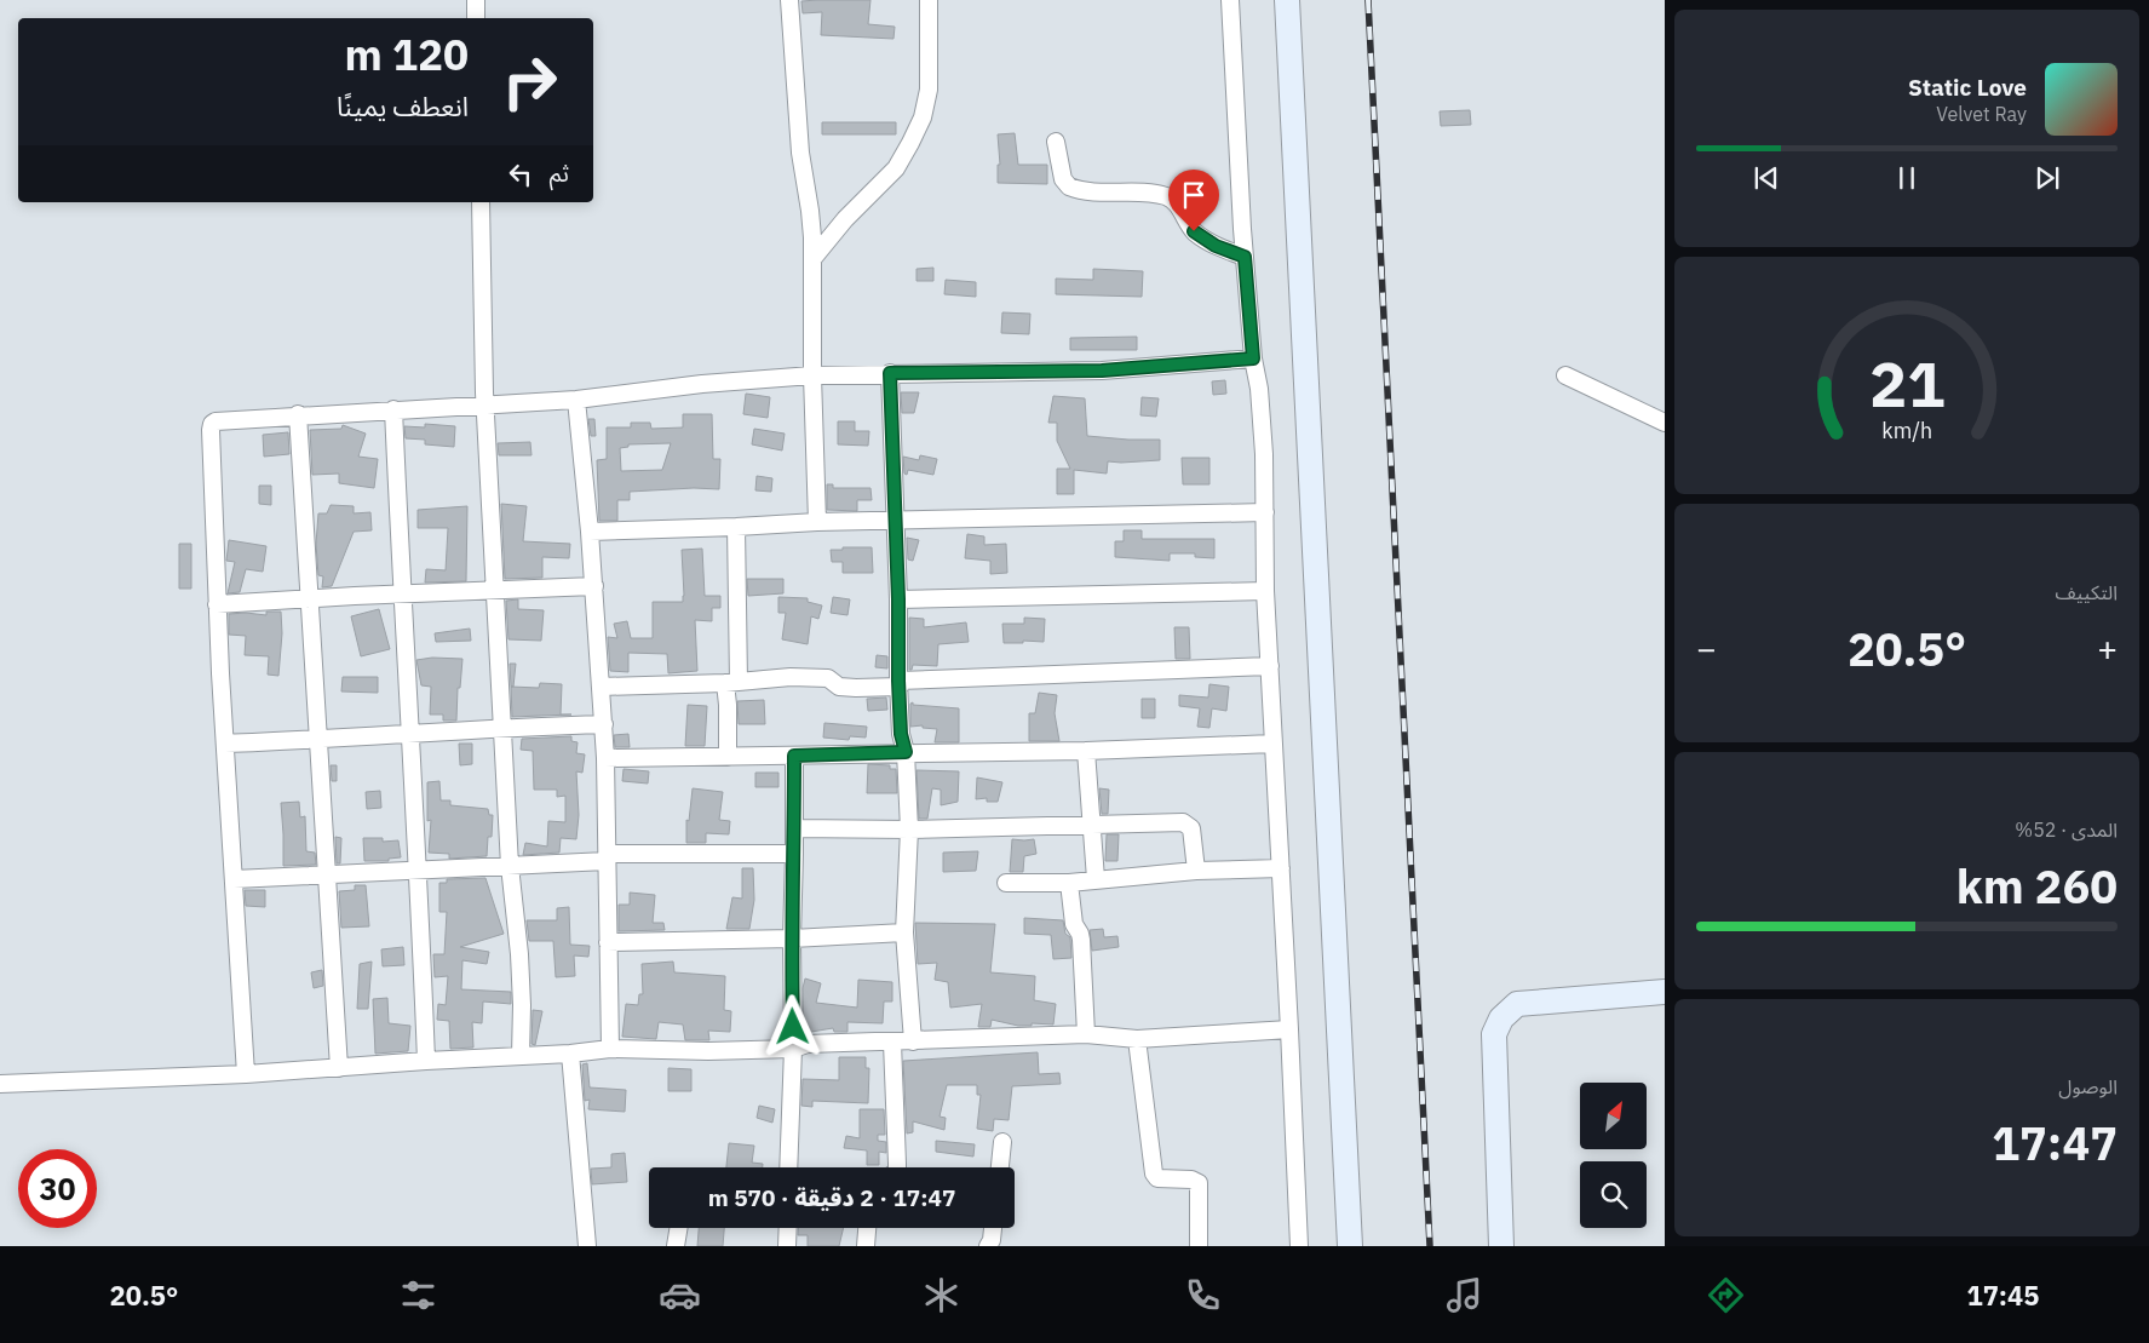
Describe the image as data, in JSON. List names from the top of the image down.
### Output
{
  "north": "top right",
  "page": {
    "turn": ["120 m", "انعطف يمينًا"],
    "song": ["Static Love", "Velvet Ray"],
    "then": "ثم",
    "tile": [
      "التكييف",
      ["المدى · 52%", "260 km"],
      ["الوصول", "17:47"]
    ],
    "heat": ["−", "20.5°", "+"],
    "limit": "30",
    "trip": "17:47 · 2 دقيقة · 570 m",
    "tabs": ["17:45", "20.5°"],
    "gauge": ["21", "km/h"]
  }
}
